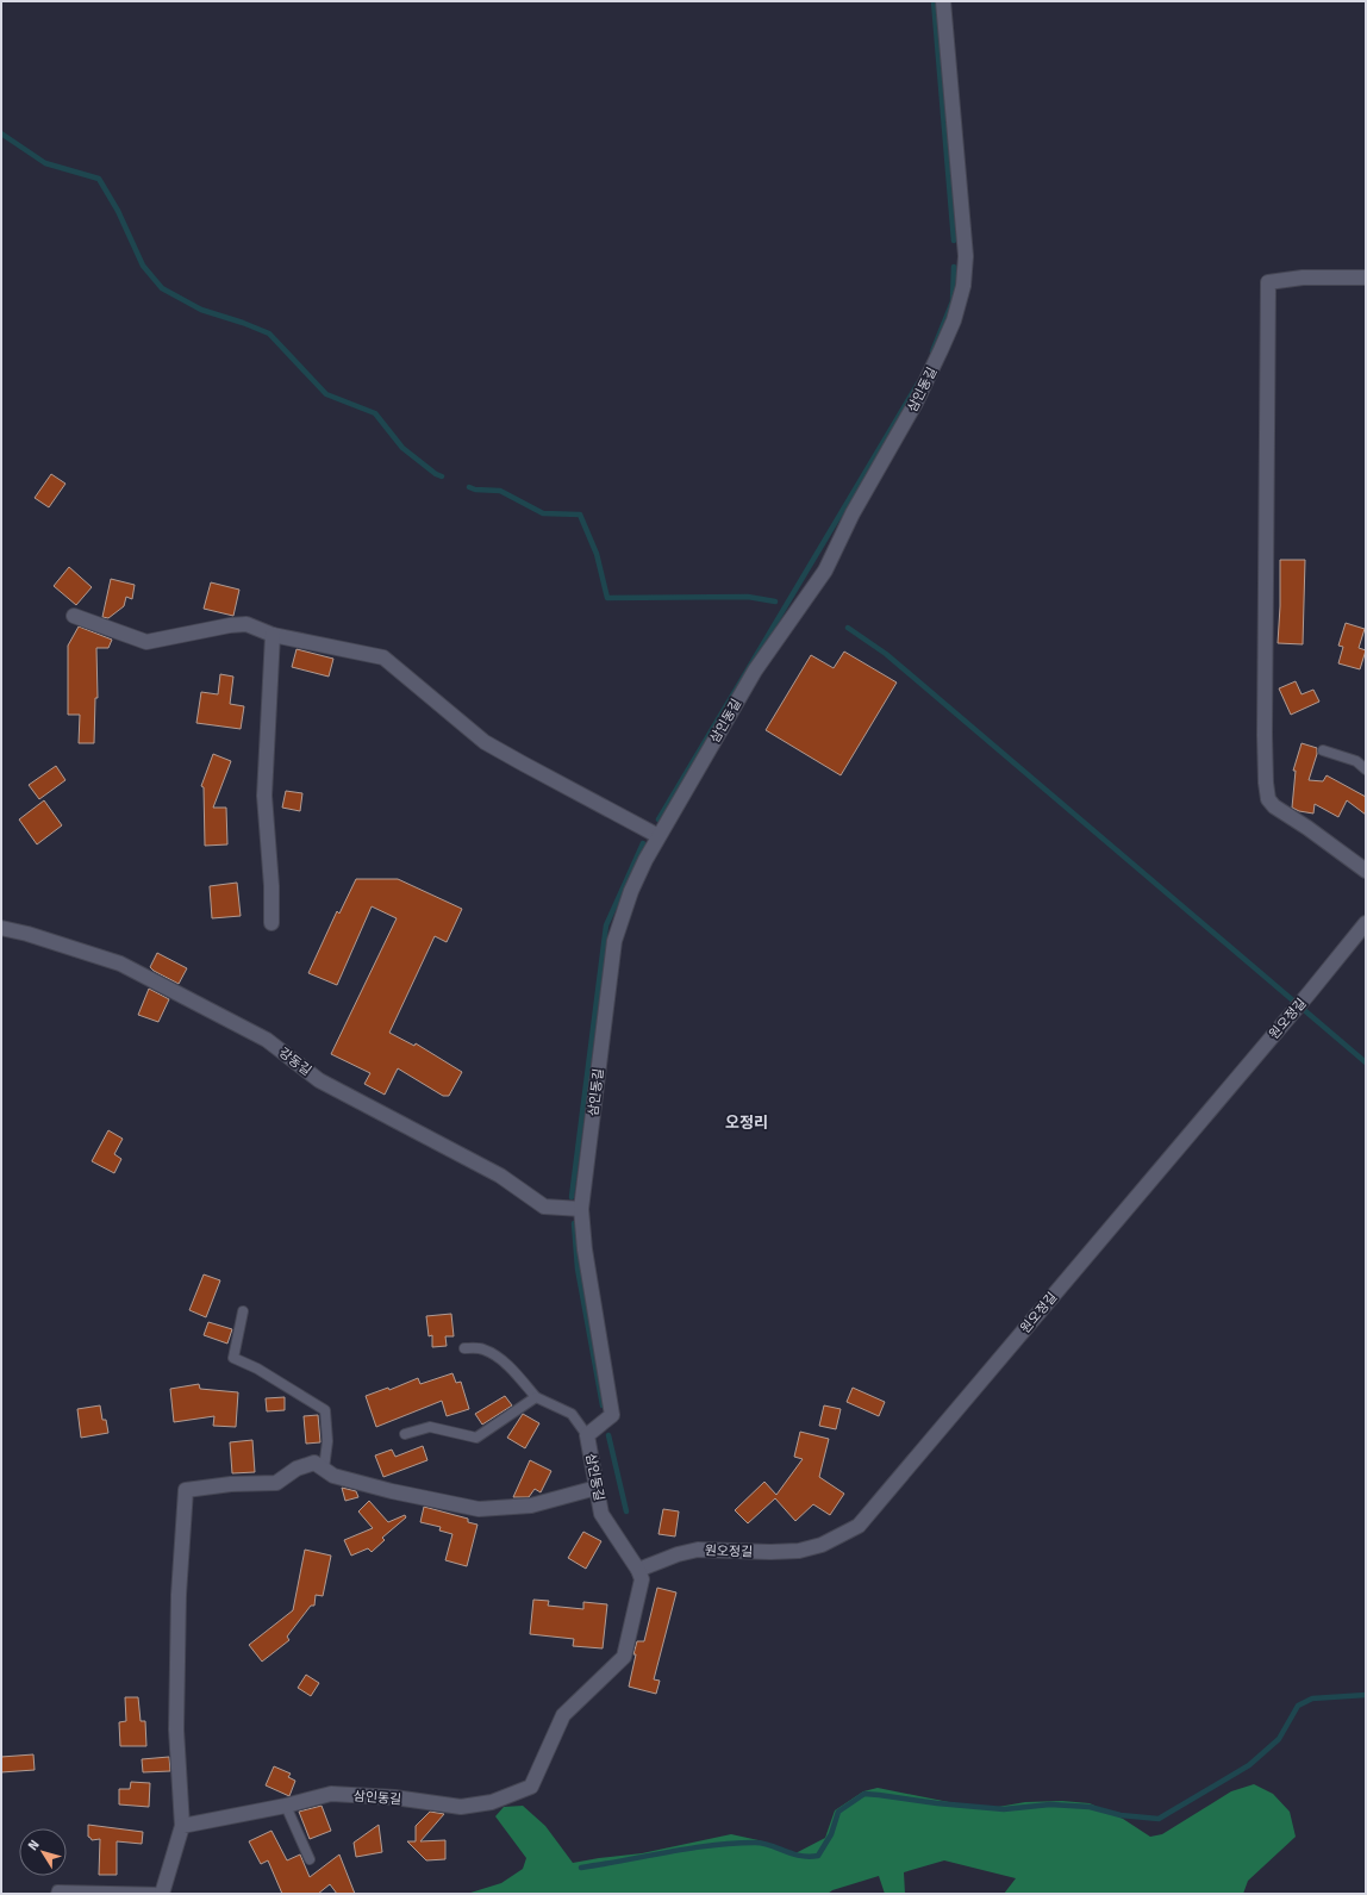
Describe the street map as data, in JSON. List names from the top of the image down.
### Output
{
  "streets": {
    "street": ["삼인동길", "원오정길", "강동길"]
  },
  "crossings": [
    ["삼인동길", "원오정길"],
    ["삼인동길", "강동길"]
  ],
  "districts": ["오정리"],
  "north": "top left"
}
